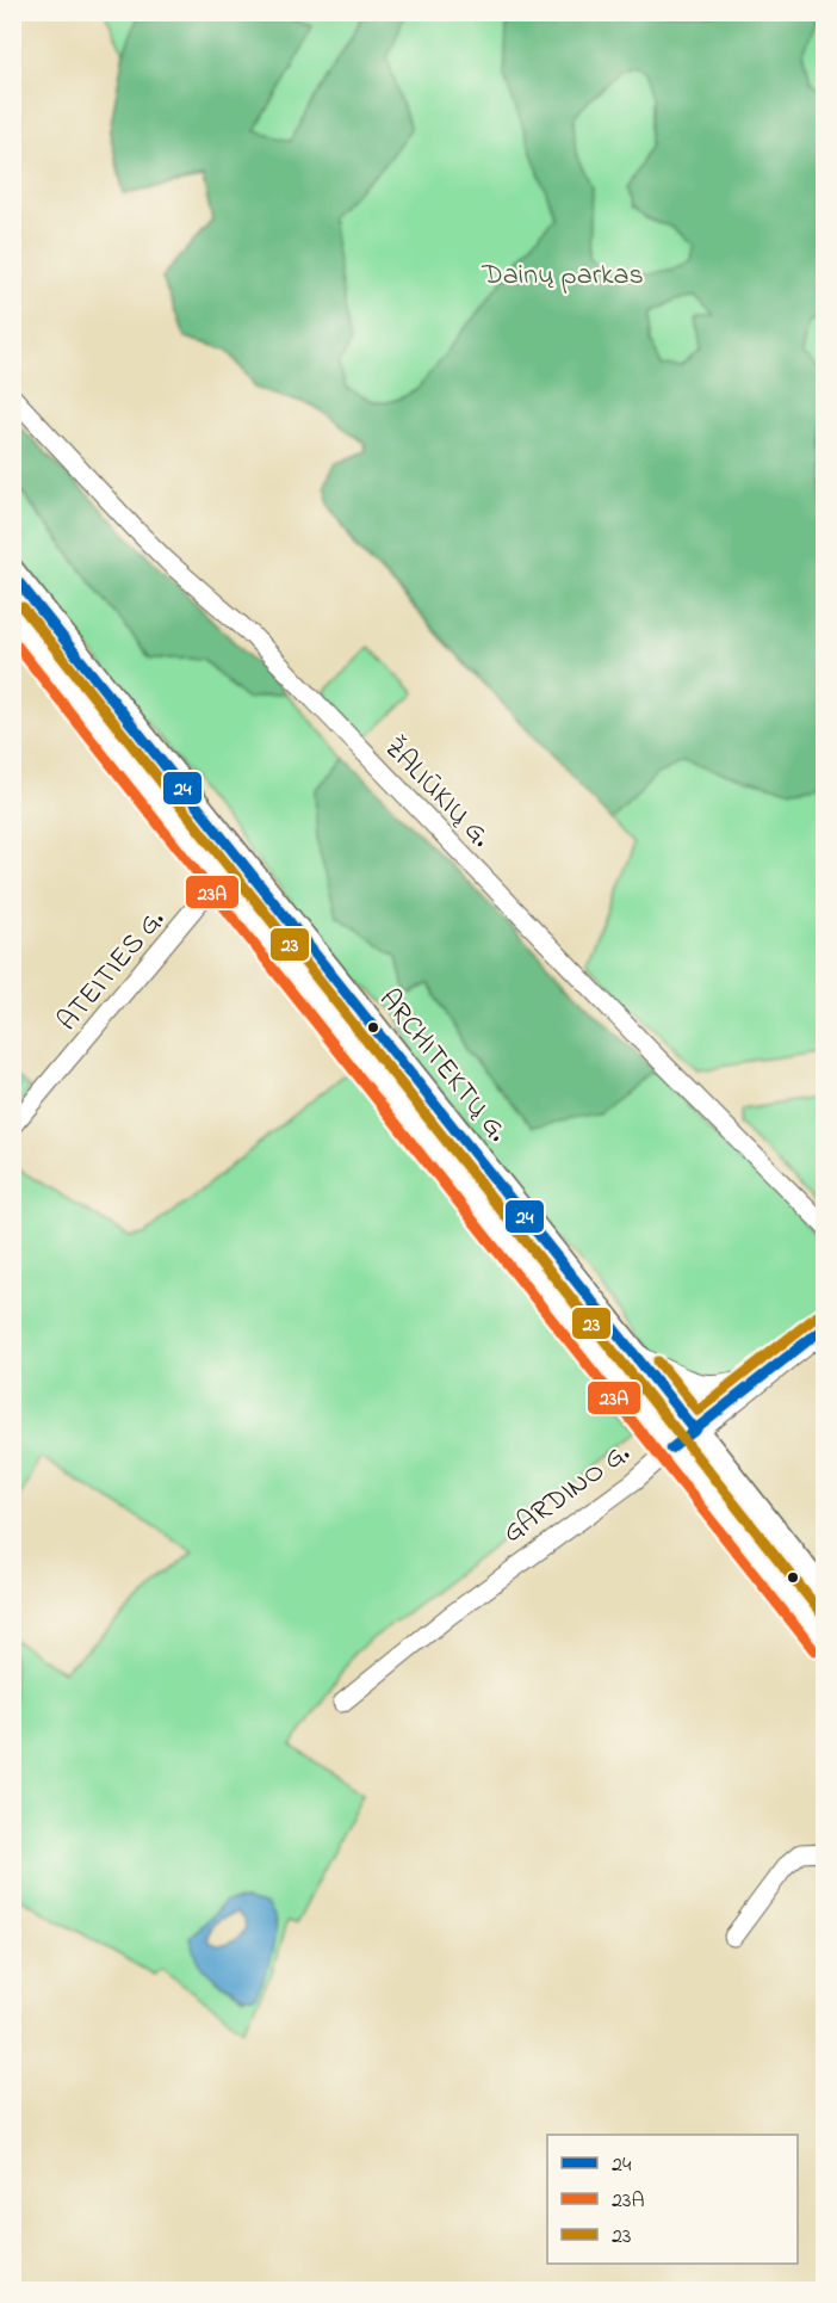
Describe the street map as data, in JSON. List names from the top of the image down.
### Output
{
  "streets": {
    "main road": ["ARCHITEKTŲ G.", "GARDINO G."],
    "street": ["ŽALIŪKIŲ G.", "ATEITIES G."]
  },
  "crossings": [
    ["ATEITIES G.", "ARCHITEKTŲ G."],
    ["ARCHITEKTŲ G.", "GARDINO G."]
  ],
  "parks": ["Dainų parkas"],
  "lines": ["transit line 24", "transit line 23", "transit line 23A"],
  "legend": ["24", "23A", "23"]
}
